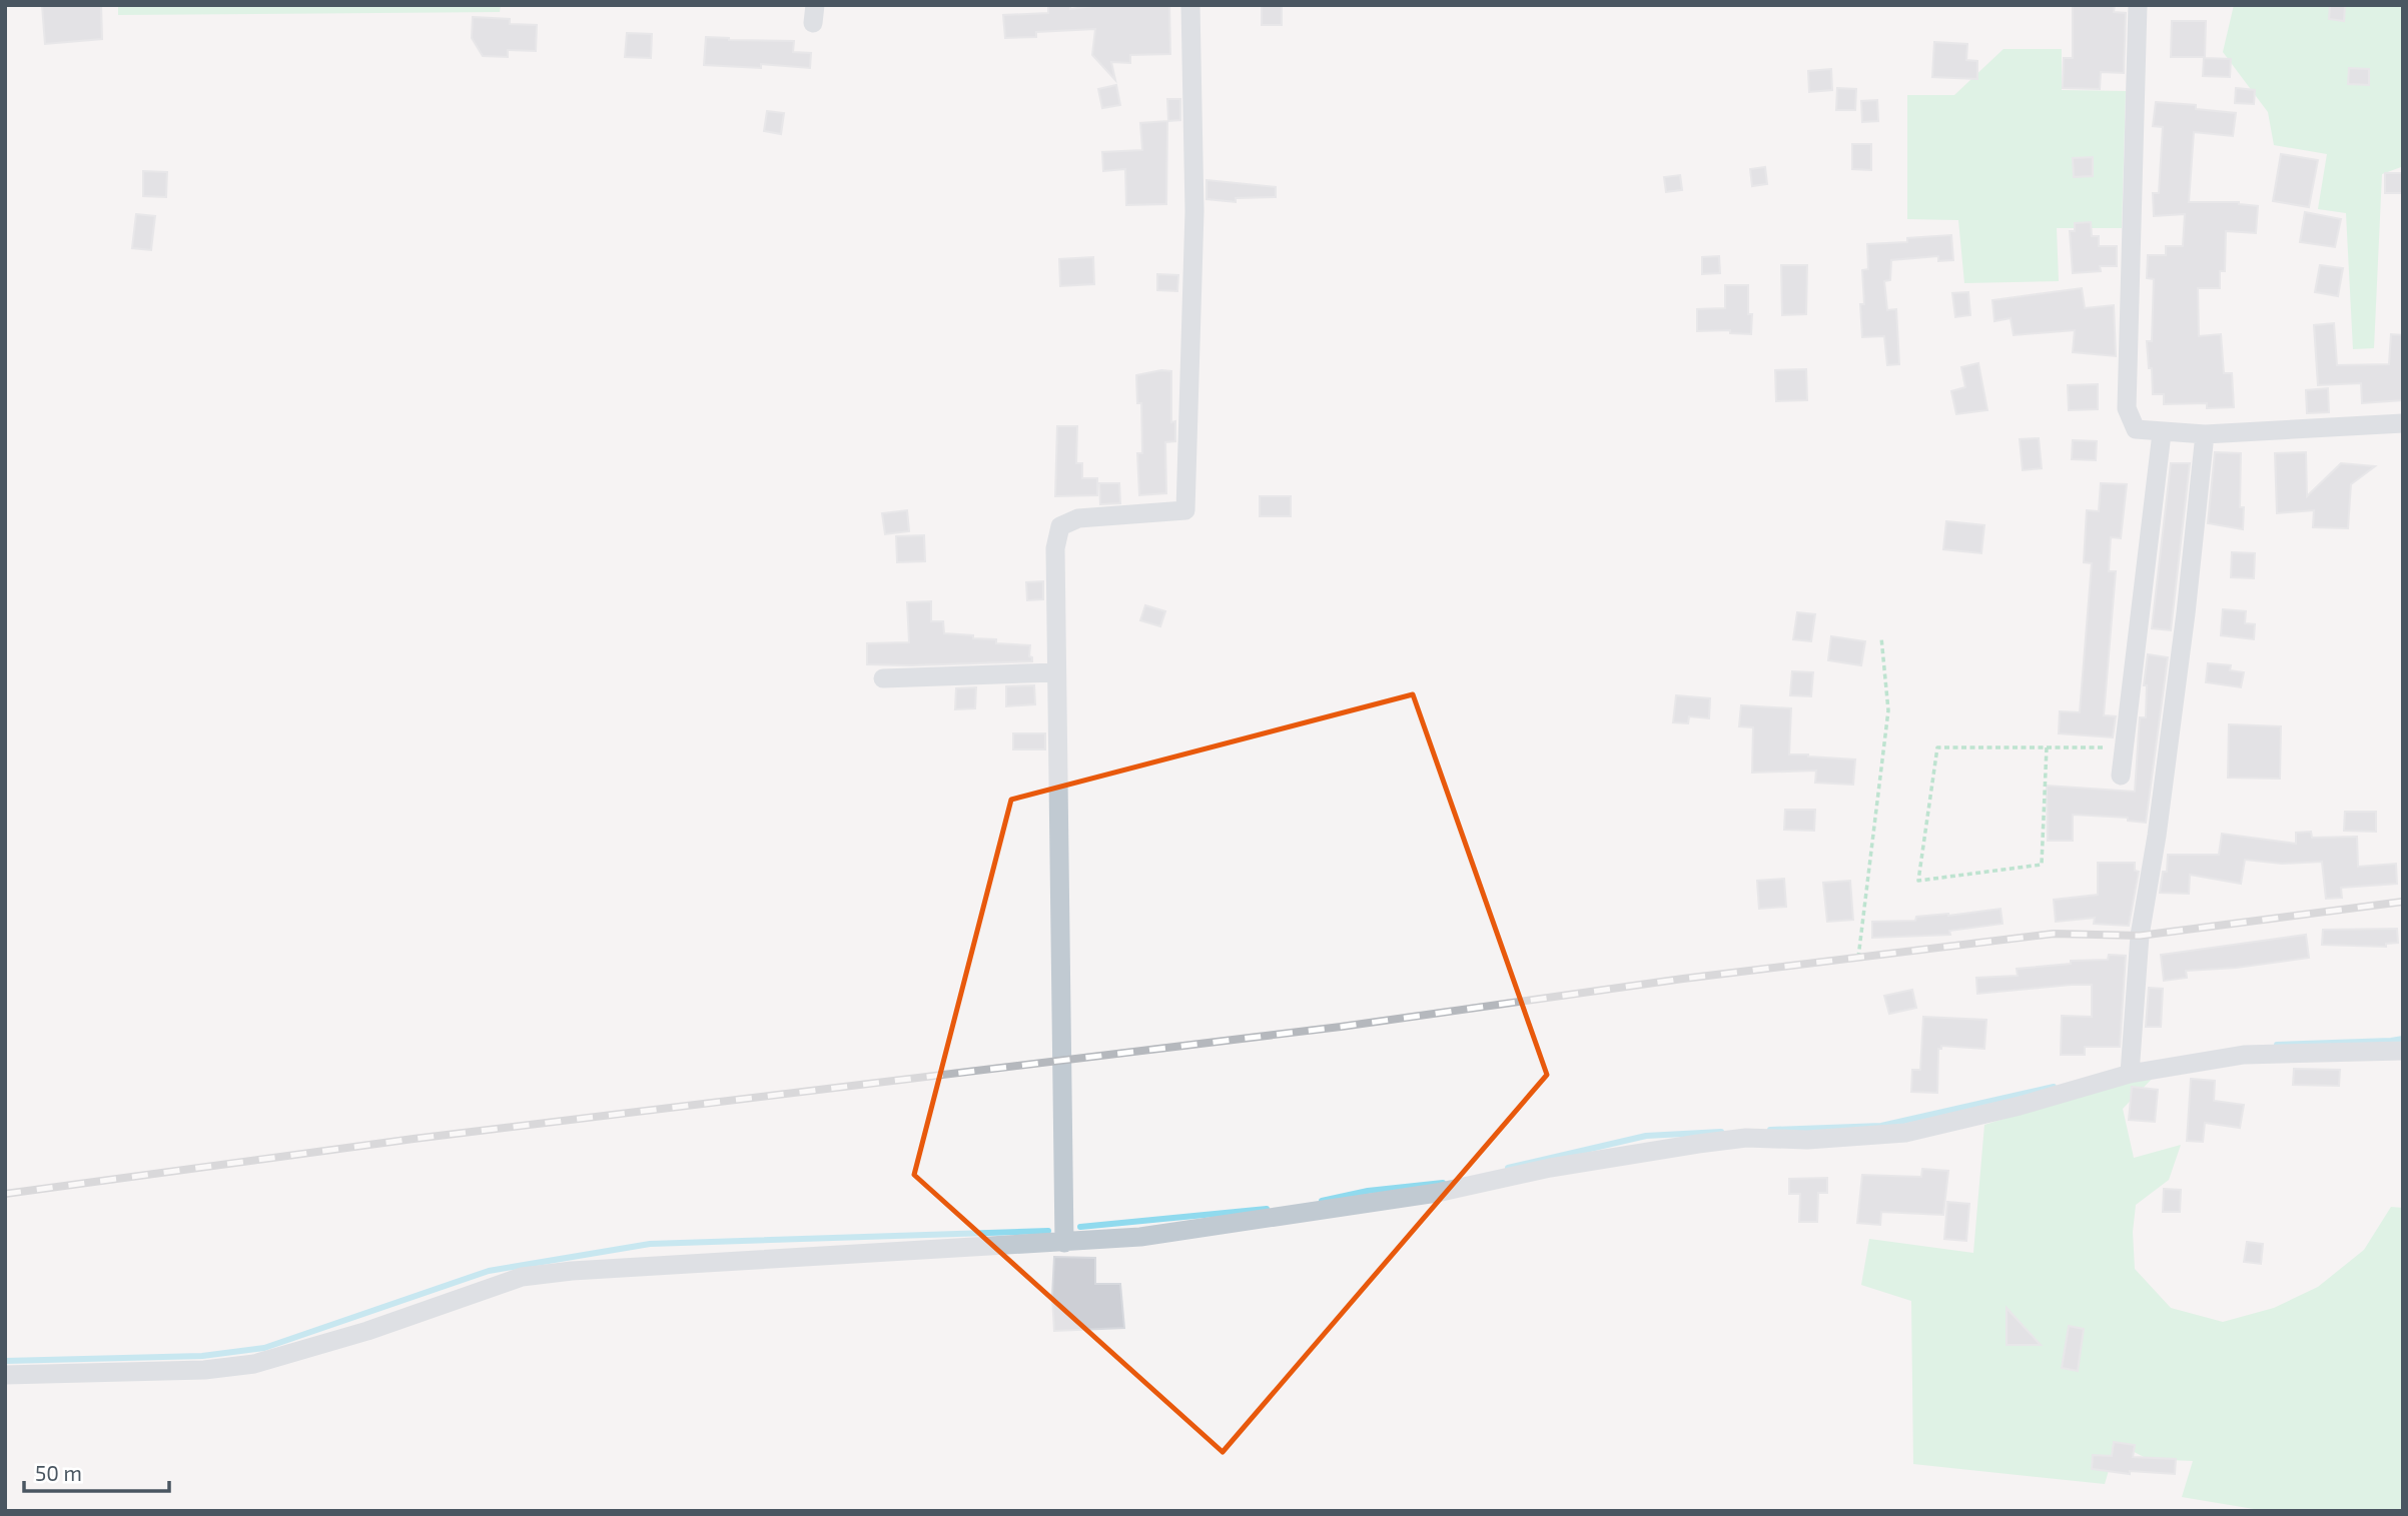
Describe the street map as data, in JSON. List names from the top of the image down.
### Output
{
  "scale_bar": "50 m"
}
